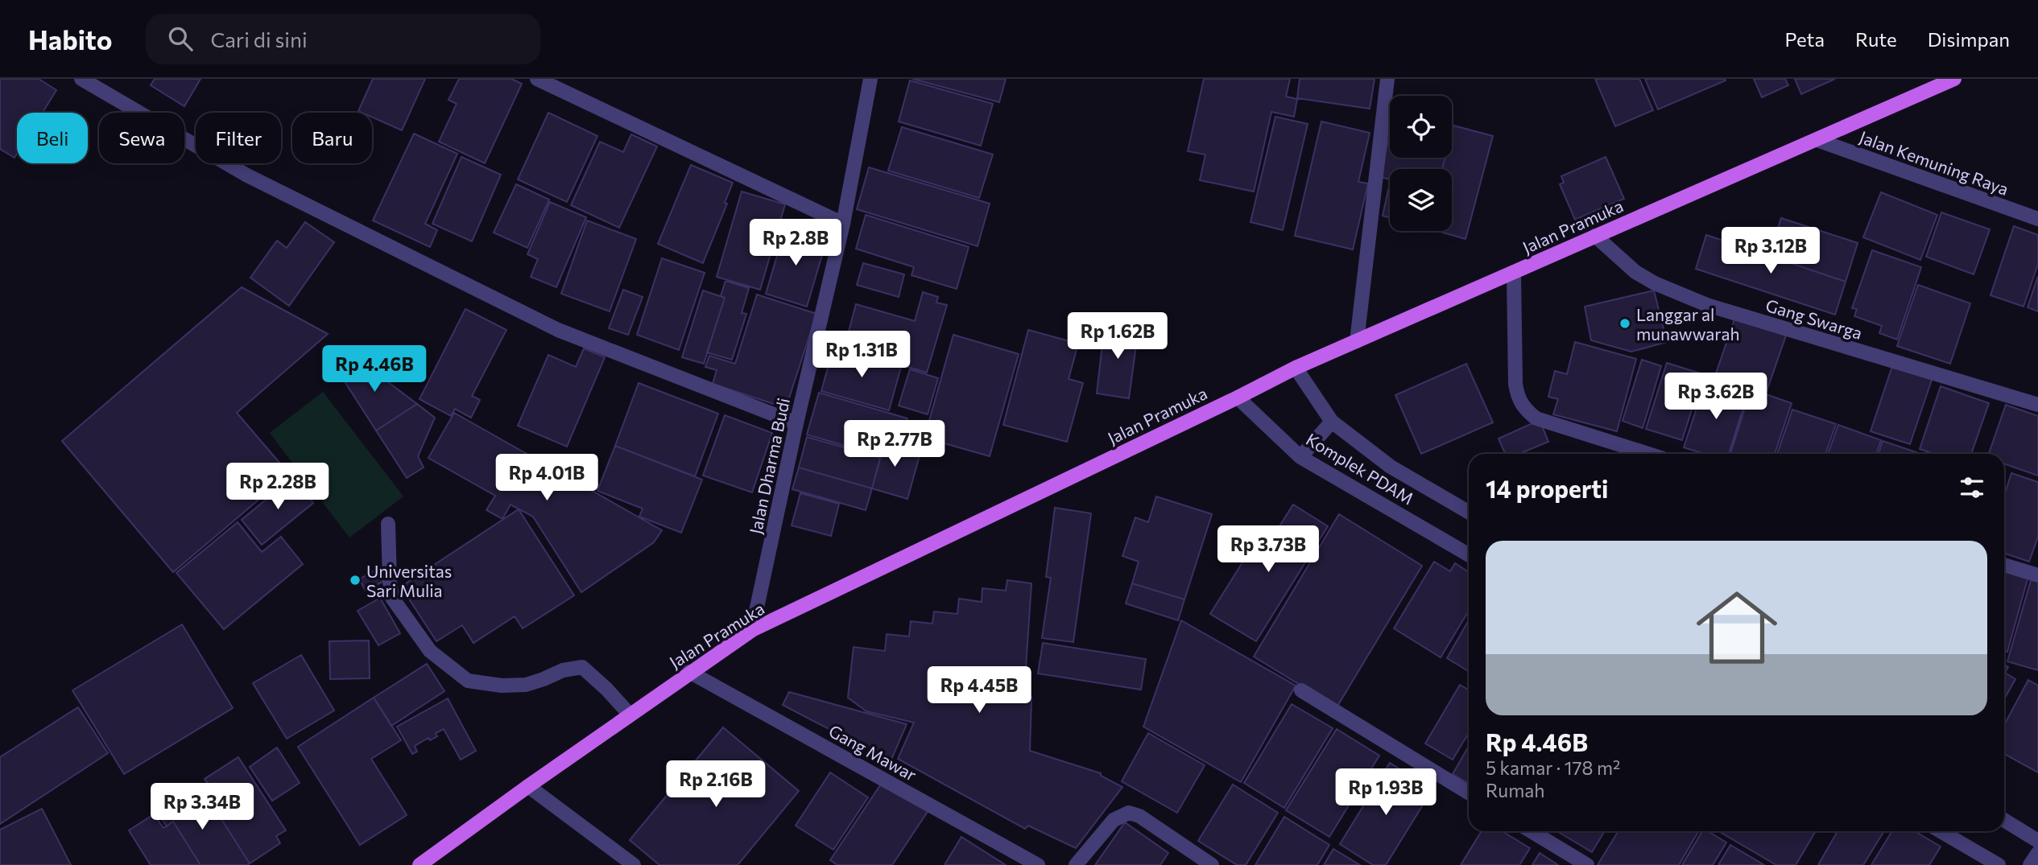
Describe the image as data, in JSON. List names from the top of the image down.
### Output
{
  "streets": {
    "main road": ["Jalan Pramuka"],
    "street": [
      "Jalan Kemuning Raya",
      "Gang Swarga",
      "Jalan Dharma Budi",
      "Komplek PDAM",
      "Gang Mawar"
    ]
  },
  "crossings": [
    ["Jalan Kemuning Raya", "Jalan Pramuka"],
    ["Jalan Pramuka", "Gang Swarga"],
    ["Jalan Pramuka", "Jalan Dharma Budi"],
    ["Jalan Pramuka", "Komplek PDAM"],
    ["Jalan Pramuka", "Gang Mawar"]
  ],
  "places": ["Langgar al munawwarah", "Universitas Sari Mulia"],
  "page": {
    "header": "Habito",
    "search": "Cari di sini",
    "nav": ["Peta", "Rute", "Disimpan"],
    "chip": [
      "Beli",
      "Sewa",
      "Filter",
      "Baru"
    ],
    "price": [
      "Rp 2.8B",
      "Rp 3.12B",
      "Rp 1.62B",
      "Rp 1.31B",
      "Rp 4.46B",
      "Rp 3.62B",
      "Rp 2.77B",
      "Rp 4.01B",
      "Rp 2.28B",
      "Rp 3.73B",
      "Rp 4.45B",
      "Rp 2.16B",
      "Rp 1.93B",
      "Rp 3.34B"
    ],
    "heading": "14 properti",
    "list": [
      {
        "name": "Rp 4.46B",
        "note": "5 kamar · 178 m² · Rumah"
      }
    ]
  }
}
